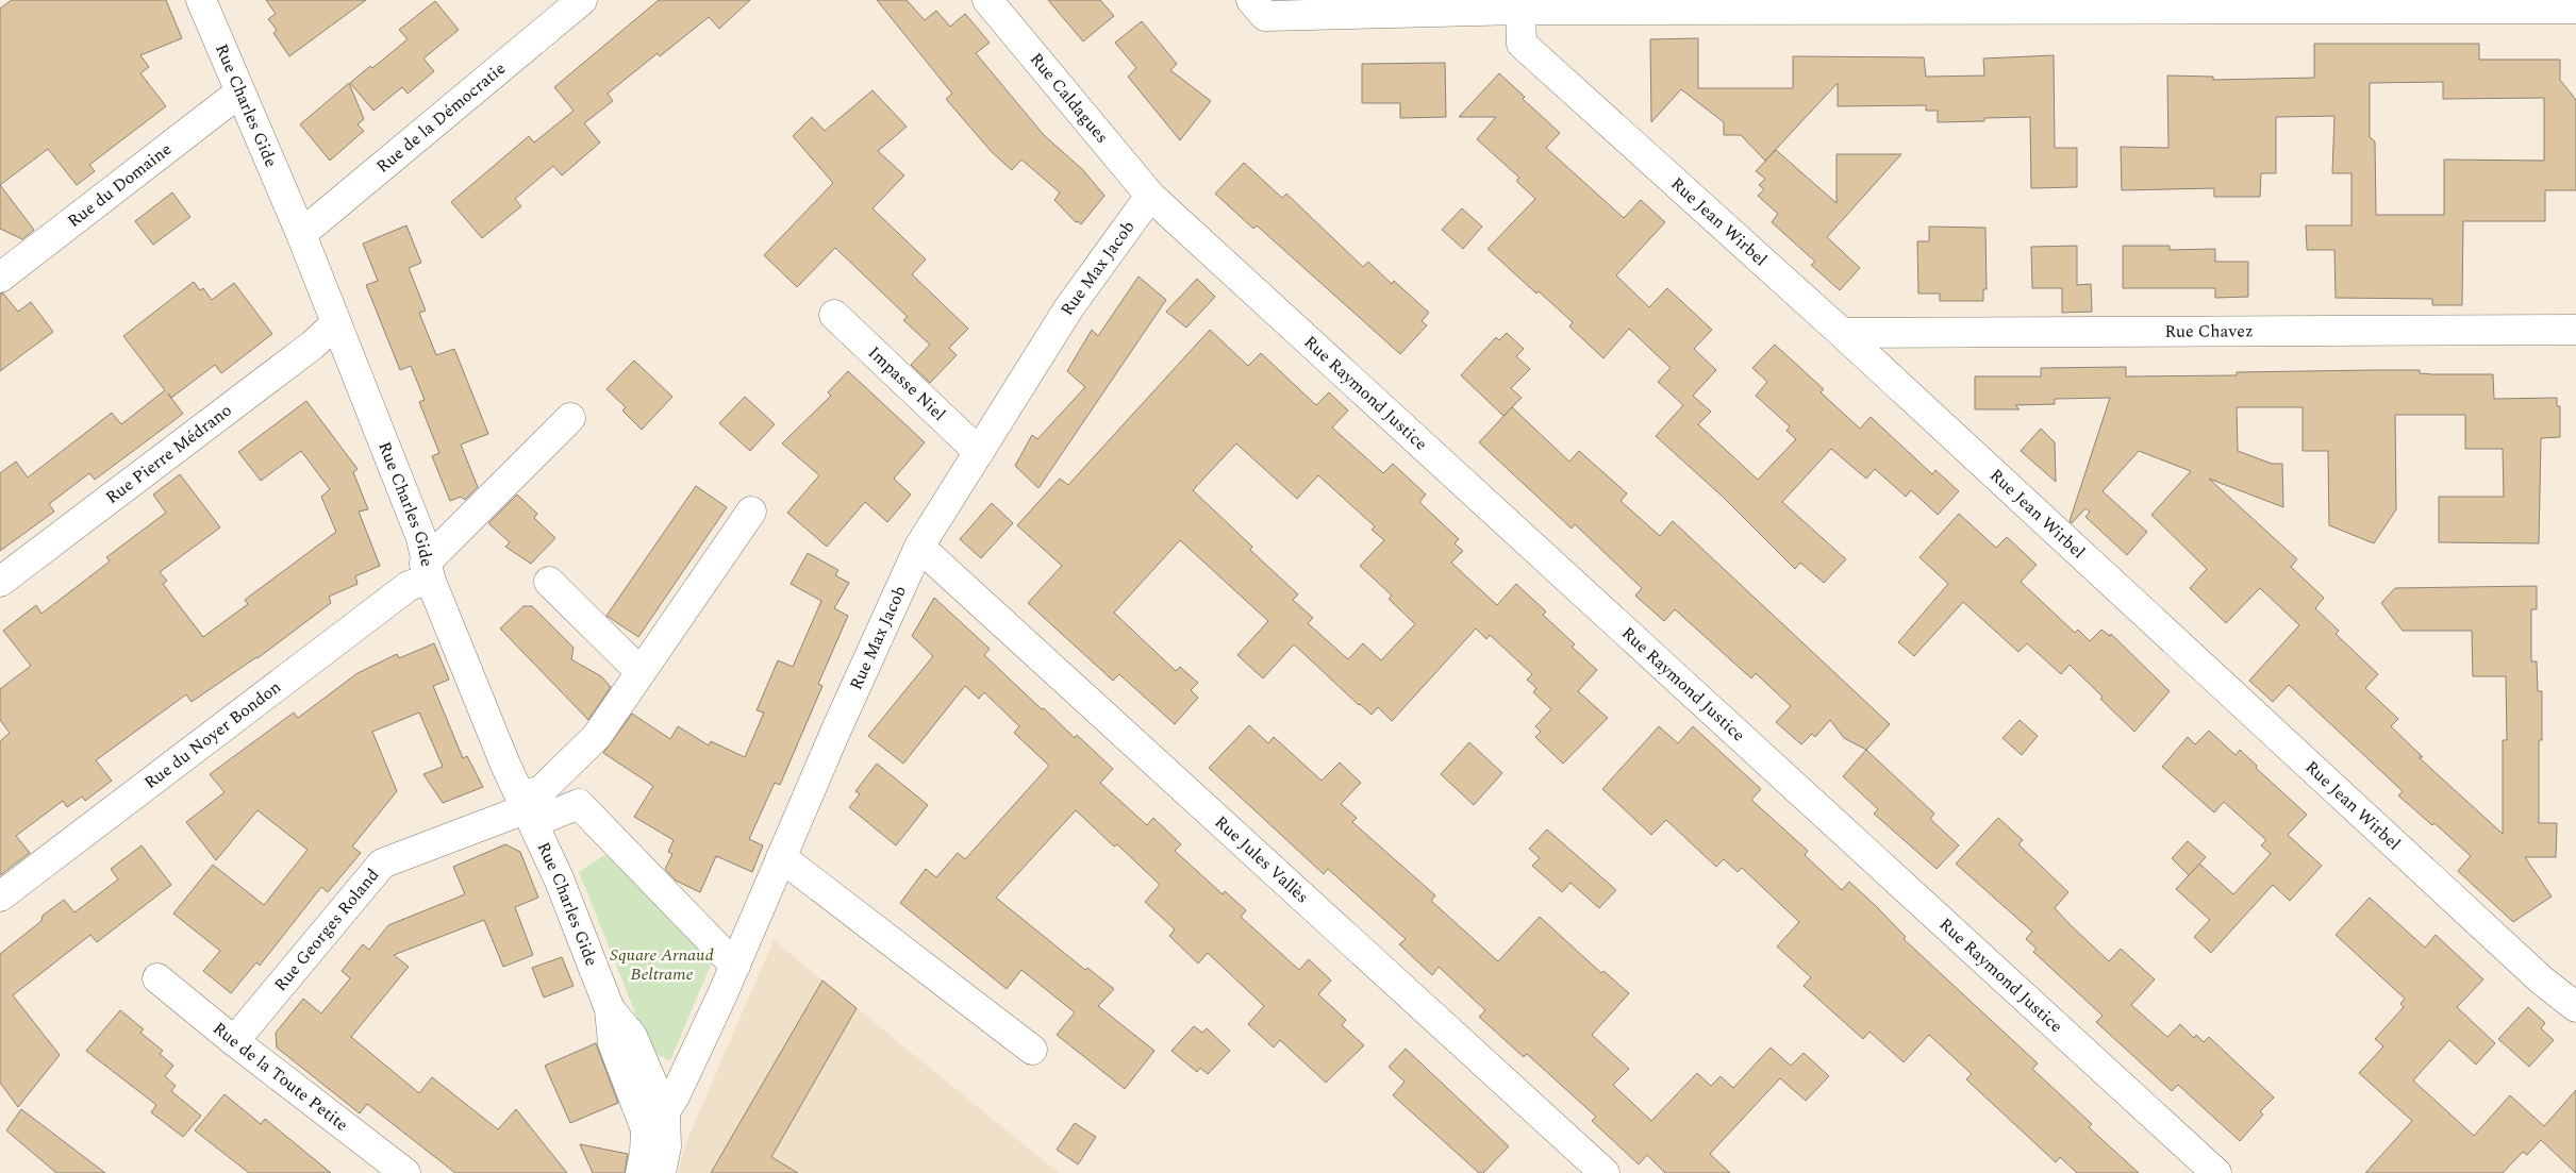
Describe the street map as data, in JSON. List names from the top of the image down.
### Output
{
  "streets": {
    "street": [
      "Rue Caldagues",
      "Rue Charles Gide",
      "Rue de la Démocratie",
      "Rue du Domaine",
      "Rue Jean Wirbel",
      "Rue Max Jacob",
      "Rue Chavez",
      "Impasse Niel",
      "Rue Raymond Justice",
      "Rue Pierre Médrano",
      "Rue du Noyer Bondon",
      "Rue Jules Vallès",
      "Rue Georges Roland",
      "Rue de la Toute Petite"
    ]
  },
  "crossings": [
    ["Rue Caldagues", "Rue Max Jacob"],
    ["Rue Caldagues", "Rue Raymond Justice"],
    ["Rue Charles Gide", "Rue de la Démocratie"],
    ["Rue Charles Gide", "Rue du Domaine"],
    ["Rue Charles Gide", "Rue Max Jacob"],
    ["Rue Charles Gide", "Rue Pierre Médrano"],
    ["Rue Charles Gide", "Rue du Noyer Bondon"],
    ["Rue Charles Gide", "Rue Georges Roland"],
    ["Rue Jean Wirbel", "Rue Chavez"],
    ["Rue Max Jacob", "Impasse Niel"],
    ["Rue Max Jacob", "Rue Raymond Justice"],
    ["Rue Max Jacob", "Rue Jules Vallès"],
    ["Rue Georges Roland", "Rue de la Toute Petite"]
  ],
  "parks": ["Square Arnaud Beltrame"]
}
